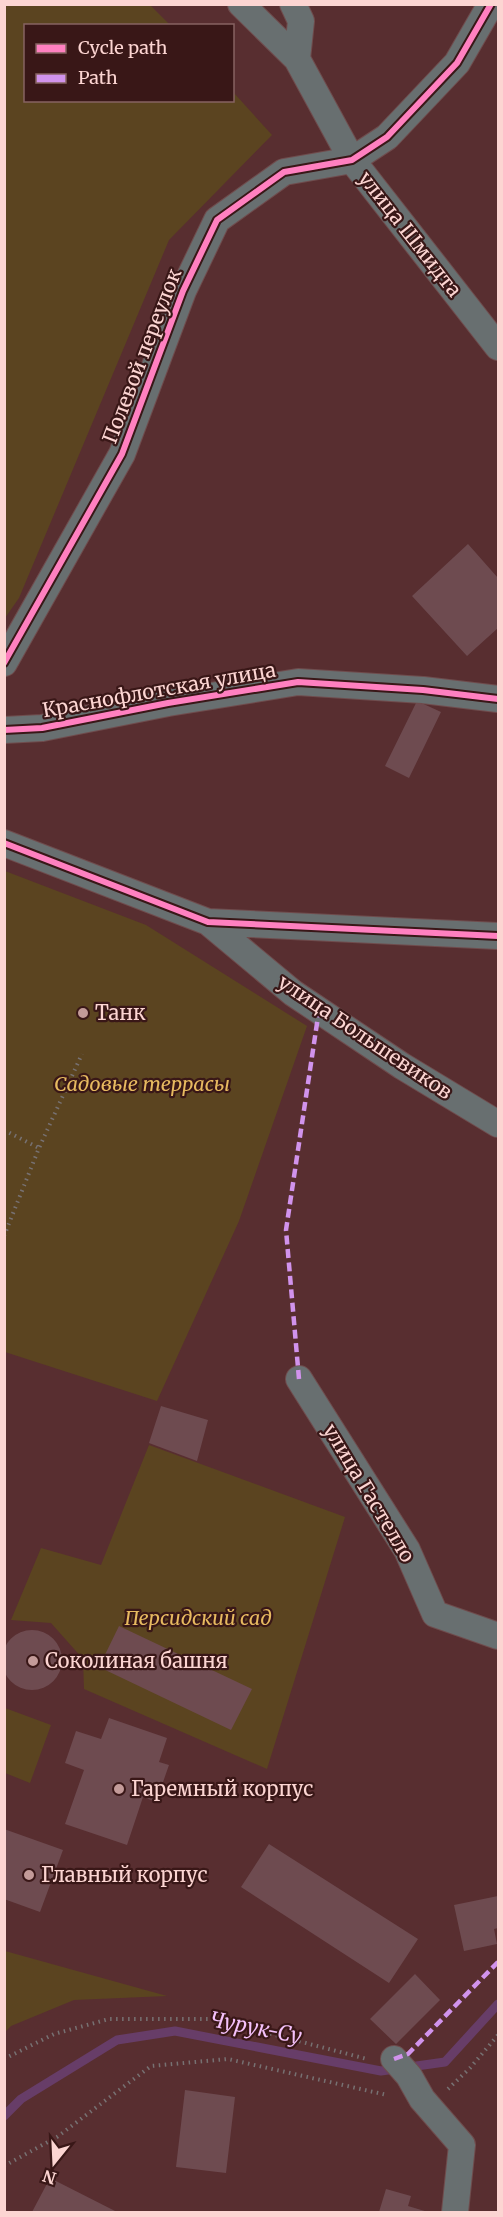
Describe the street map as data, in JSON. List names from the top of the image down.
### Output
{
  "streets": {
    "street": [
      "улица Шмидта",
      "Полевой переулок",
      "Краснофлотская улица",
      "улица Большевиков",
      "улица Гастелло"
    ]
  },
  "crossings": [
    ["улица Шмидта", "Полевой переулок"]
  ],
  "water": ["Чурук-Су"],
  "parks": ["Садовые террасы", "Персидский сад"],
  "places": [
    "Танк",
    "Соколиная башня",
    "Гаремный корпус",
    "Главный корпус"
  ],
  "legend": ["Cycle path", "Path"],
  "north": "bottom"
}
